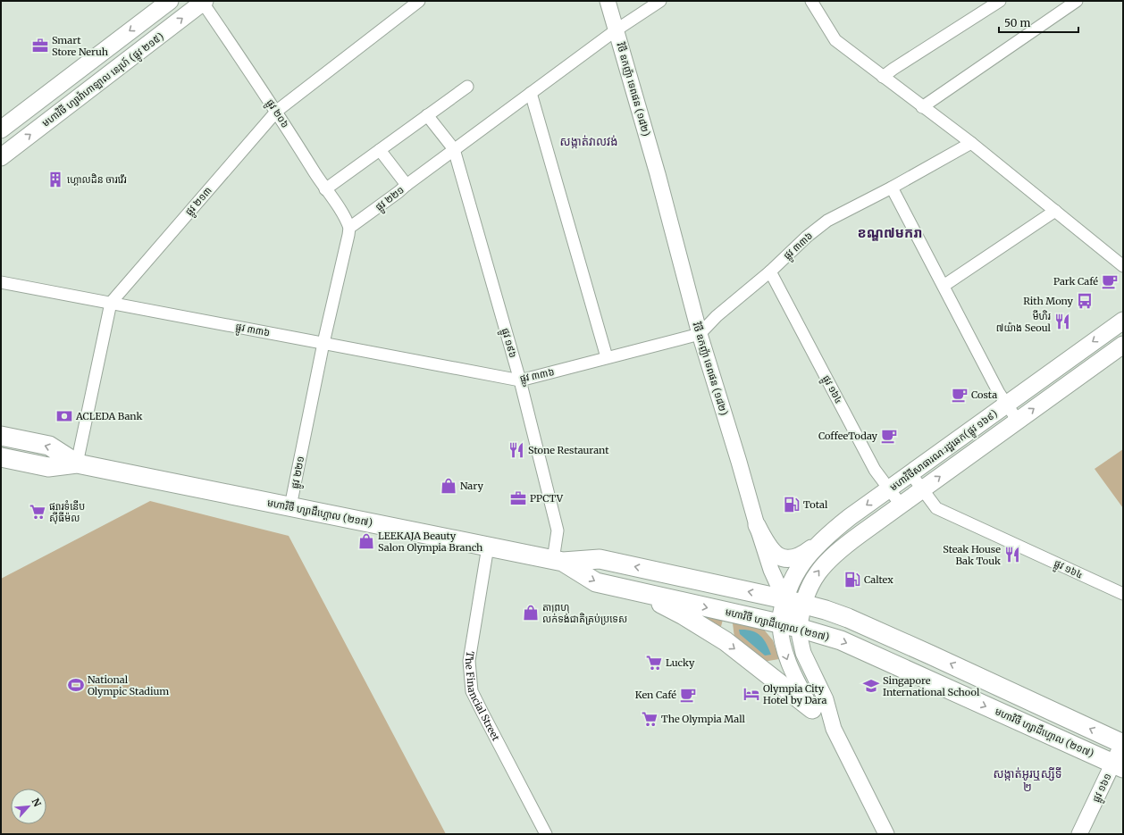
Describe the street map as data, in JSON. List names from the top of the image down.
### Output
{
  "streets": {
    "main road": ["មហាវិថី ហ្សាវ៉ាហាឡាល នេរុហ៍ (ផ្លូវ ២១៥)", "មហាវិថីសាធារណៈរដ្ឋឆេក(ផ្លូវ ១៦៩)", "មហាវិថី ហ្សាដឹហ្គោល (២១៧)"],
    "street": [
      "វិថី ឧកញ៉ា ទេពផន (១៨២)",
      "ផ្លូវ ២០៦",
      "ផ្លូវ ២២១",
      "ផ្លូវ ២១៣",
      "ផ្លូវ ៣៣៦",
      "ផ្លូវ ១៩៦",
      "ផ្លូវ ១៦៤",
      "The Financial Street",
      "ផ្លូវ ១៦១"
    ]
  },
  "crossings": [
    ["មហាវិថី ហ្សាវ៉ាហាឡាល នេរុហ៍ (ផ្លូវ ២១៥)", "ផ្លូវ ២០៦"],
    ["វិថី ឧកញ៉ា ទេពផន (១៨២)", "ផ្លូវ ២២១"],
    ["វិថី ឧកញ៉ា ទេពផន (១៨២)", "ផ្លូវ ៣៣៦"],
    ["វិថី ឧកញ៉ា ទេពផន (១៨២)", "មហាវិថីសាធារណៈរដ្ឋឆេក(ផ្លូវ ១៦៩)"],
    ["វិថី ឧកញ៉ា ទេពផន (១៨២)", "មហាវិថី ហ្សាដឹហ្គោល (២១៧)"],
    ["ផ្លូវ ២០៦", "ផ្លូវ ២២១"],
    ["ផ្លូវ ២០៦", "ផ្លូវ ២១៣"],
    ["ផ្លូវ ២២១", "ផ្លូវ ៣៣៦"],
    ["ផ្លូវ ២២១", "ផ្លូវ ១៩៦"],
    ["ផ្លូវ ២២១", "មហាវិថី ហ្សាដឹហ្គោល (២១៧)"],
    ["ផ្លូវ ២១៣", "ផ្លូវ ៣៣៦"],
    ["ផ្លូវ ២១៣", "មហាវិថី ហ្សាដឹហ្គោល (២១៧)"],
    ["ផ្លូវ ៣៣៦", "ផ្លូវ ១៩៦"],
    ["ផ្លូវ ៣៣៦", "ផ្លូវ ១៦៤"],
    ["ផ្លូវ ១៩៦", "មហាវិថី ហ្សាដឹហ្គោល (២១៧)"],
    ["ផ្លូវ ១៦៤", "មហាវិថីសាធារណៈរដ្ឋឆេក(ផ្លូវ ១៦៩)"],
    ["មហាវិថីសាធារណៈរដ្ឋឆេក(ផ្លូវ ១៦៩)", "មហាវិថី ហ្សាដឹហ្គោល (២១៧)"],
    ["មហាវិថី ហ្សាដឹហ្គោល (២១៧)", "The Financial Street"],
    ["មហាវិថី ហ្សាដឹហ្គោល (២១៧)", "ផ្លូវ ១៦១"]
  ],
  "districts": ["សង្កាត់វាលវង់", "ខណ្ឌ៧មករា", "សង្កាត់អូរឬស្សីទី ២"],
  "places": {
    "office": ["Smart Store Neruh", "PPCTV"],
    "building": ["ហ្គោលដិន ចារវើរ"],
    "cafe": [
      "Park Café",
      "Costa",
      "CoffeeToday",
      "Ken Café"
    ],
    "bus stop": ["Rith Mony"],
    "restaurant": ["មីហិរ ៧យ៉ាង Seoul", "Stone Restaurant", "Steak House Bak Touk"],
    "bank": ["ACLEDA Bank"],
    "shop": ["Nary", "LEEKAJA Beauty Salon Olympia Branch", "តាព្រហ្ម លក់ទង់ជាតិគ្រប់ប្រទេស"],
    "fuel station": ["Total", "Caltex"],
    "supermarket": ["ផ្សារទំនើប ស៊ីធីម៉ល", "Lucky", "The Olympia Mall"],
    "sports": ["National Olympic Stadium"],
    "school or university": ["Singapore International School"],
    "hotel": ["Olympia City Hotel by Dara"]
  },
  "scale_bar": "50 m",
  "north": "top right"
}
